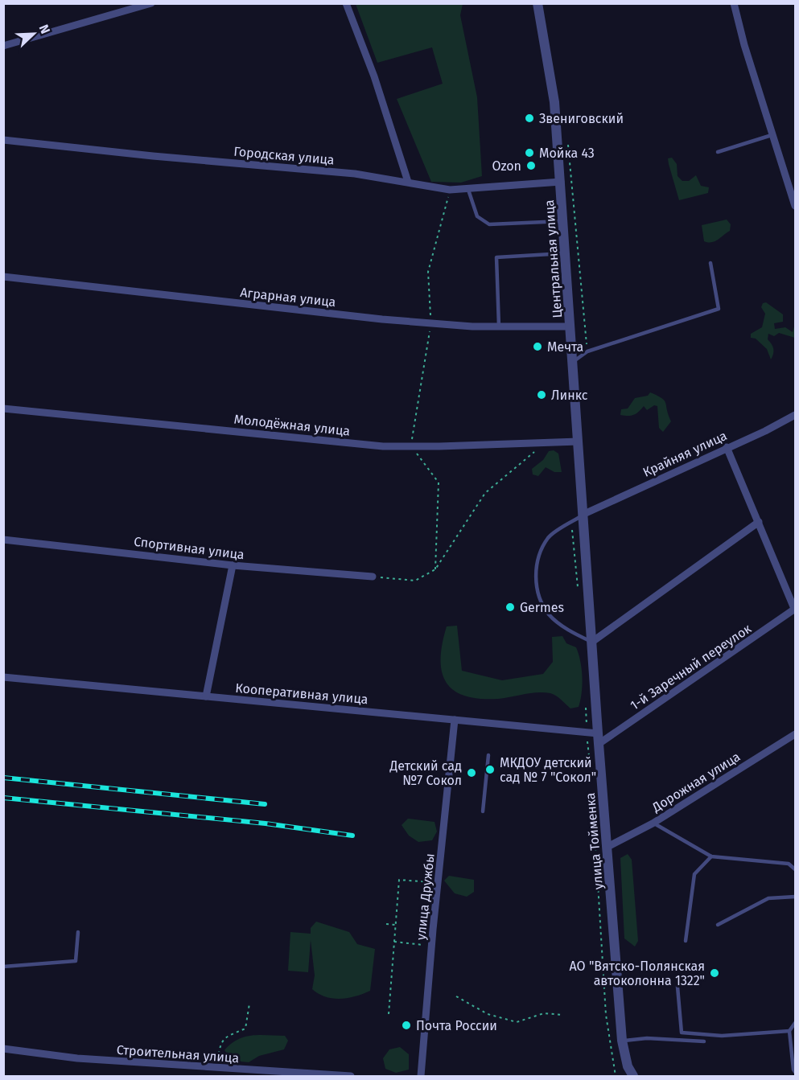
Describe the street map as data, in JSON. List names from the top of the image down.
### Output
{
  "streets": {
    "street": [
      "Городская улица",
      "Центральная улица",
      "Аграрная улица",
      "Молодёжная улица",
      "Крайняя улица",
      "Спортивная улица",
      "1-й Заречный переулок",
      "Кооперативная улица",
      "Дорожная улица",
      "улица Тойменка",
      "улица Дружбы",
      "Строительная улица"
    ]
  },
  "crossings": [
    ["Городская улица", "Центральная улица"],
    ["Центральная улица", "Аграрная улица"],
    ["Центральная улица", "Молодёжная улица"],
    ["Центральная улица", "Крайняя улица"],
    ["Центральная улица", "улица Тойменка"],
    ["Крайняя улица", "улица Тойменка"],
    ["1-й Заречный переулок", "Кооперативная улица"],
    ["1-й Заречный переулок", "улица Тойменка"],
    ["Кооперативная улица", "улица Тойменка"],
    ["Кооперативная улица", "улица Дружбы"],
    ["Дорожная улица", "улица Тойменка"]
  ],
  "places": [
    "Звениговский",
    "Мойка 43",
    "Ozon",
    "Мечта",
    "Линкс",
    "Germes",
    "МКДОУ детский сад № 7 \"Сокол\"",
    "Детский сад №7 Сокол",
    "АО \"Вятско-Полянская автоколонна 1322\"",
    "Почта России"
  ],
  "north": "top right"
}
